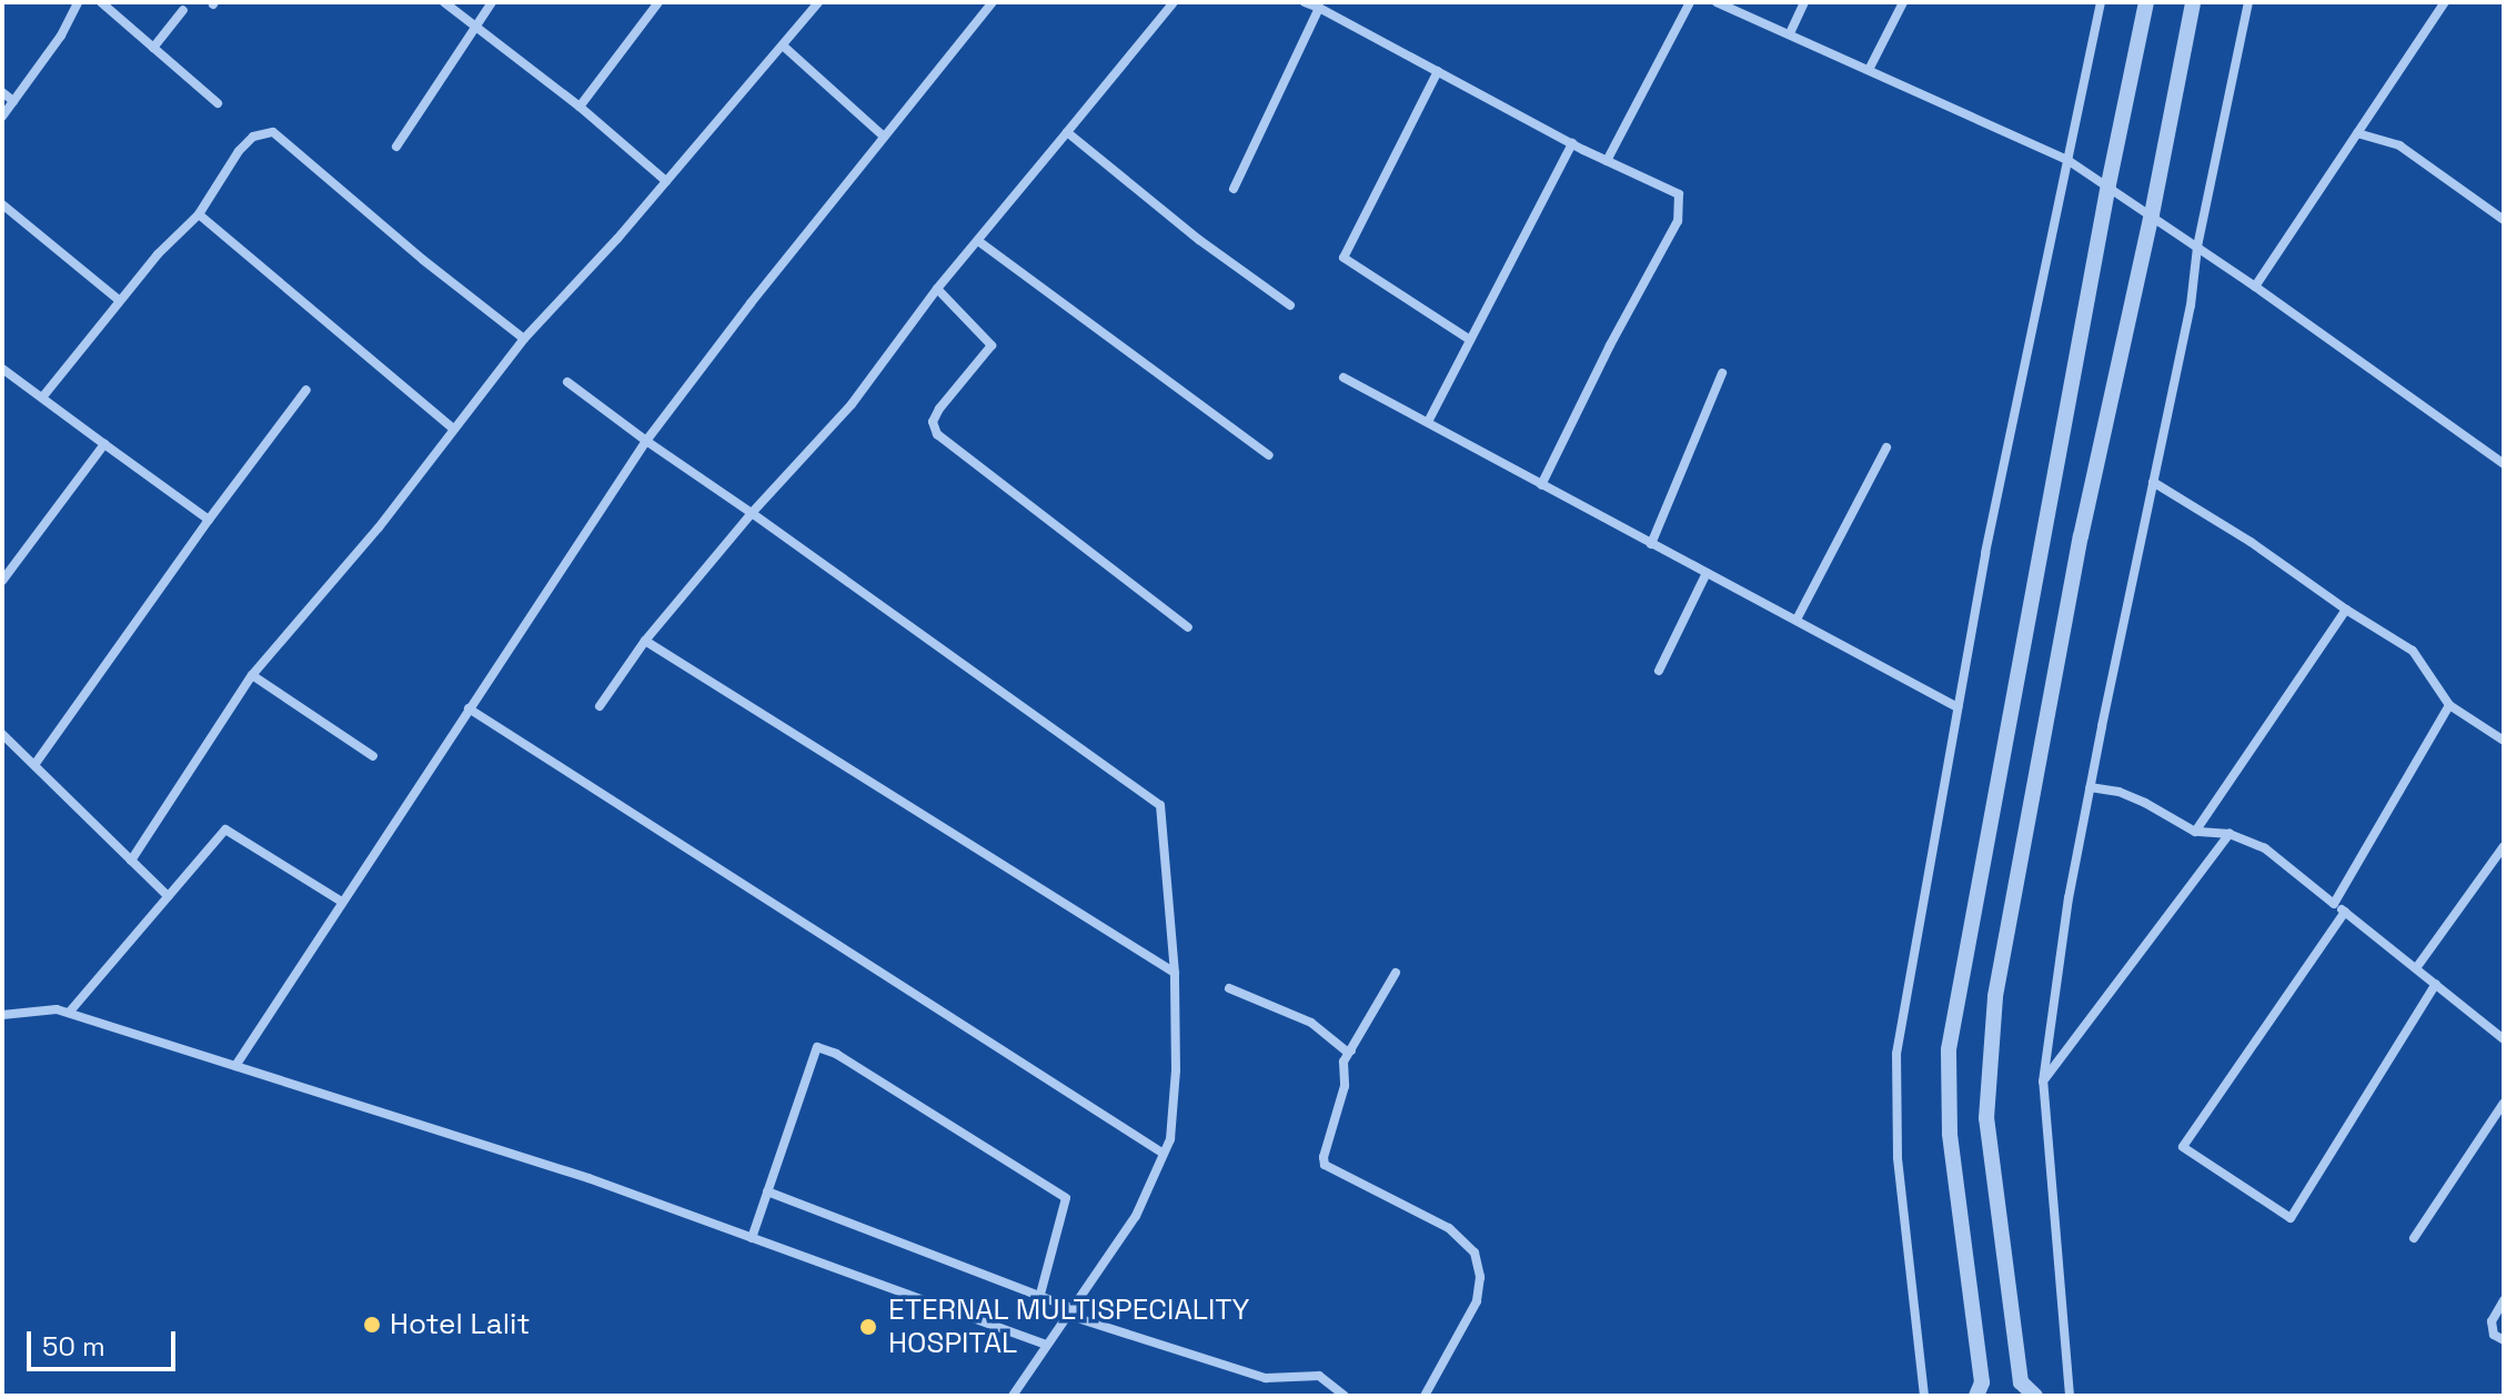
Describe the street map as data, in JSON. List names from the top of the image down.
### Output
{
  "places": ["Hotel Lalit", "ETERNAL MULTISPECIALITY HOSPITAL"],
  "scale_bar": "50 m"
}
